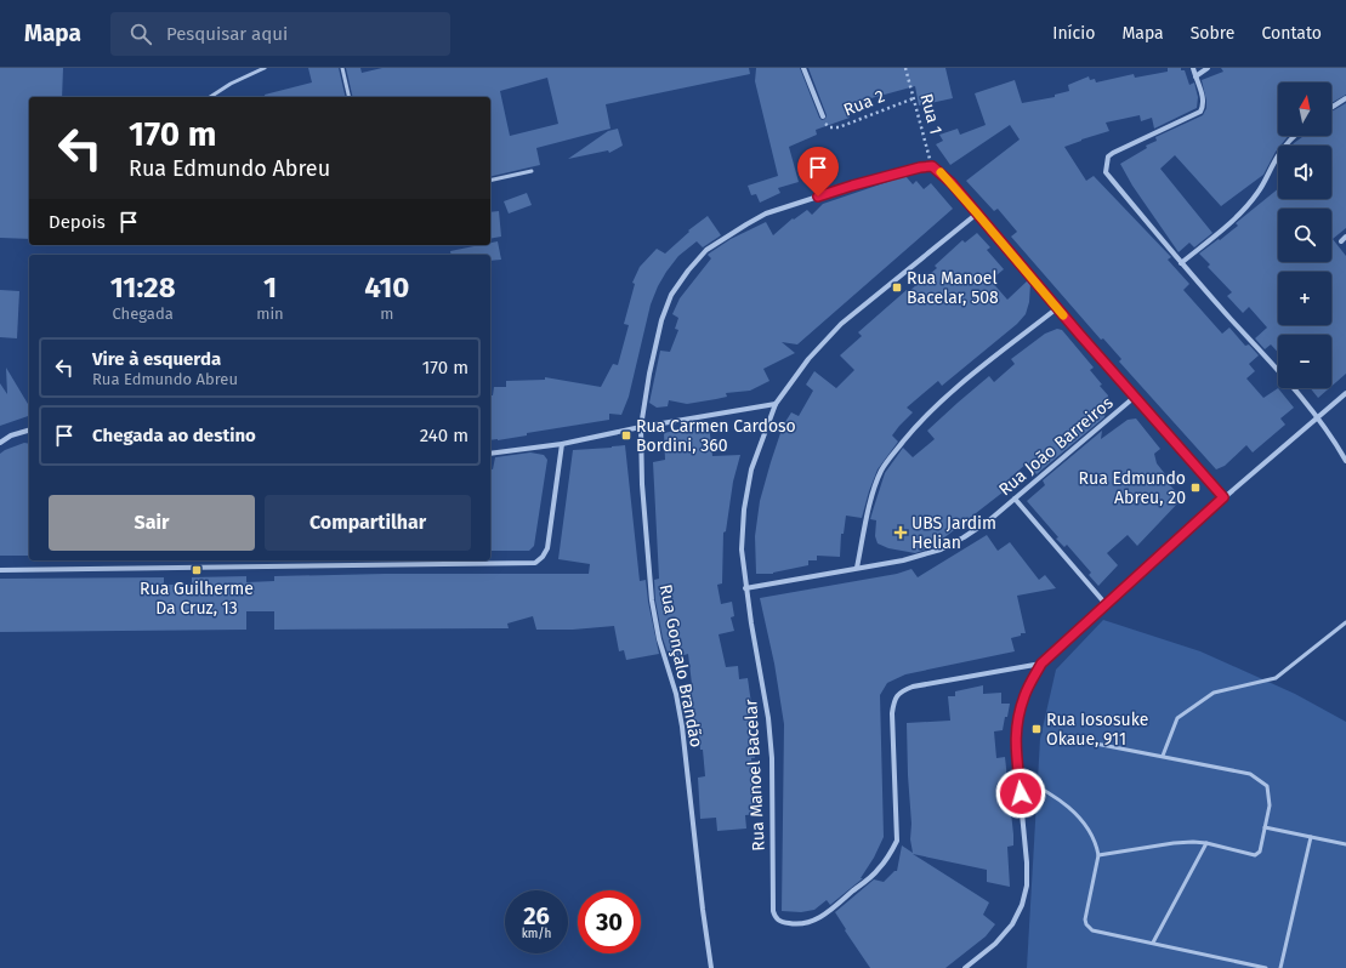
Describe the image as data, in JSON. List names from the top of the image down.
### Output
{
  "streets": {
    "street": [
      "Rua 2",
      "Rua João Barreiros",
      "Rua Gonçalo Brandão",
      "Rua Manoel Bacelar"
    ],
    "path": ["Rua 1"]
  },
  "crossings": [
    ["Rua 2", "Rua 1"],
    ["Rua 1", "Rua Gonçalo Brandão"],
    ["Rua João Barreiros", "Rua Manoel Bacelar"]
  ],
  "places": {
    "transit": [
      "Rua Manoel Bacelar, 508",
      "Rua Carmen Cardoso Bordini, 360",
      "Rua Edmundo Abreu, 20",
      "Rua Guilherme Da Cruz, 13",
      "Rua Iososuke Okaue, 911"
    ],
    "health": ["UBS Jardim Helian"]
  },
  "north": "top",
  "page": {
    "header": "Mapa",
    "search": "Pesquisar aqui",
    "nav": [
      "Início",
      "Mapa",
      "Sobre",
      "Contato"
    ],
    "map_buttons": ["+", "−"],
    "turn": ["170 m", "Rua Edmundo Abreu"],
    "then": "Depois",
    "eta": [
      "11:28",
      "Chegada",
      "1",
      "min",
      "410",
      "m"
    ],
    "list": [
      {
        "name": "Vire à esquerda",
        "note": "Rua Edmundo Abreu",
        "value": "170 m"
      },
      {
        "name": "Chegada ao destino",
        "value": "240 m"
      }
    ],
    "buttons": ["Sair", "Compartilhar"],
    "speed": "26 km/h",
    "limit": "30"
  }
}
